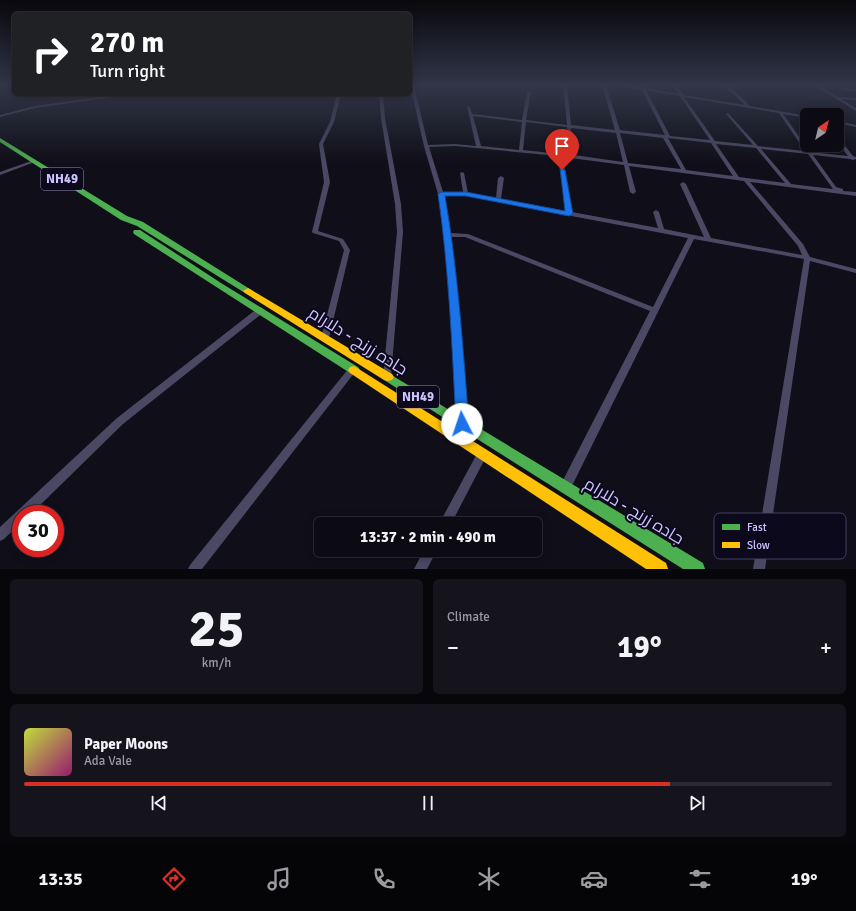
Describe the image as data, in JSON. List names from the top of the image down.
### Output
{
  "streets": {
    "highway": ["NH49", "جاده زرنج - دلارام"]
  },
  "legend": ["Fast", "Slow"],
  "north": "top right",
  "page": {
    "turn": ["270 m", "Turn right"],
    "limit": "30",
    "trip": "13:37 · 2 min · 490 m",
    "tile": [
      ["25", "km/h"],
      "Climate"
    ],
    "heat": ["−", "19°", "+"],
    "song": ["Paper Moons", "Ada Vale"],
    "tabs": ["13:35", "19°"]
  }
}
